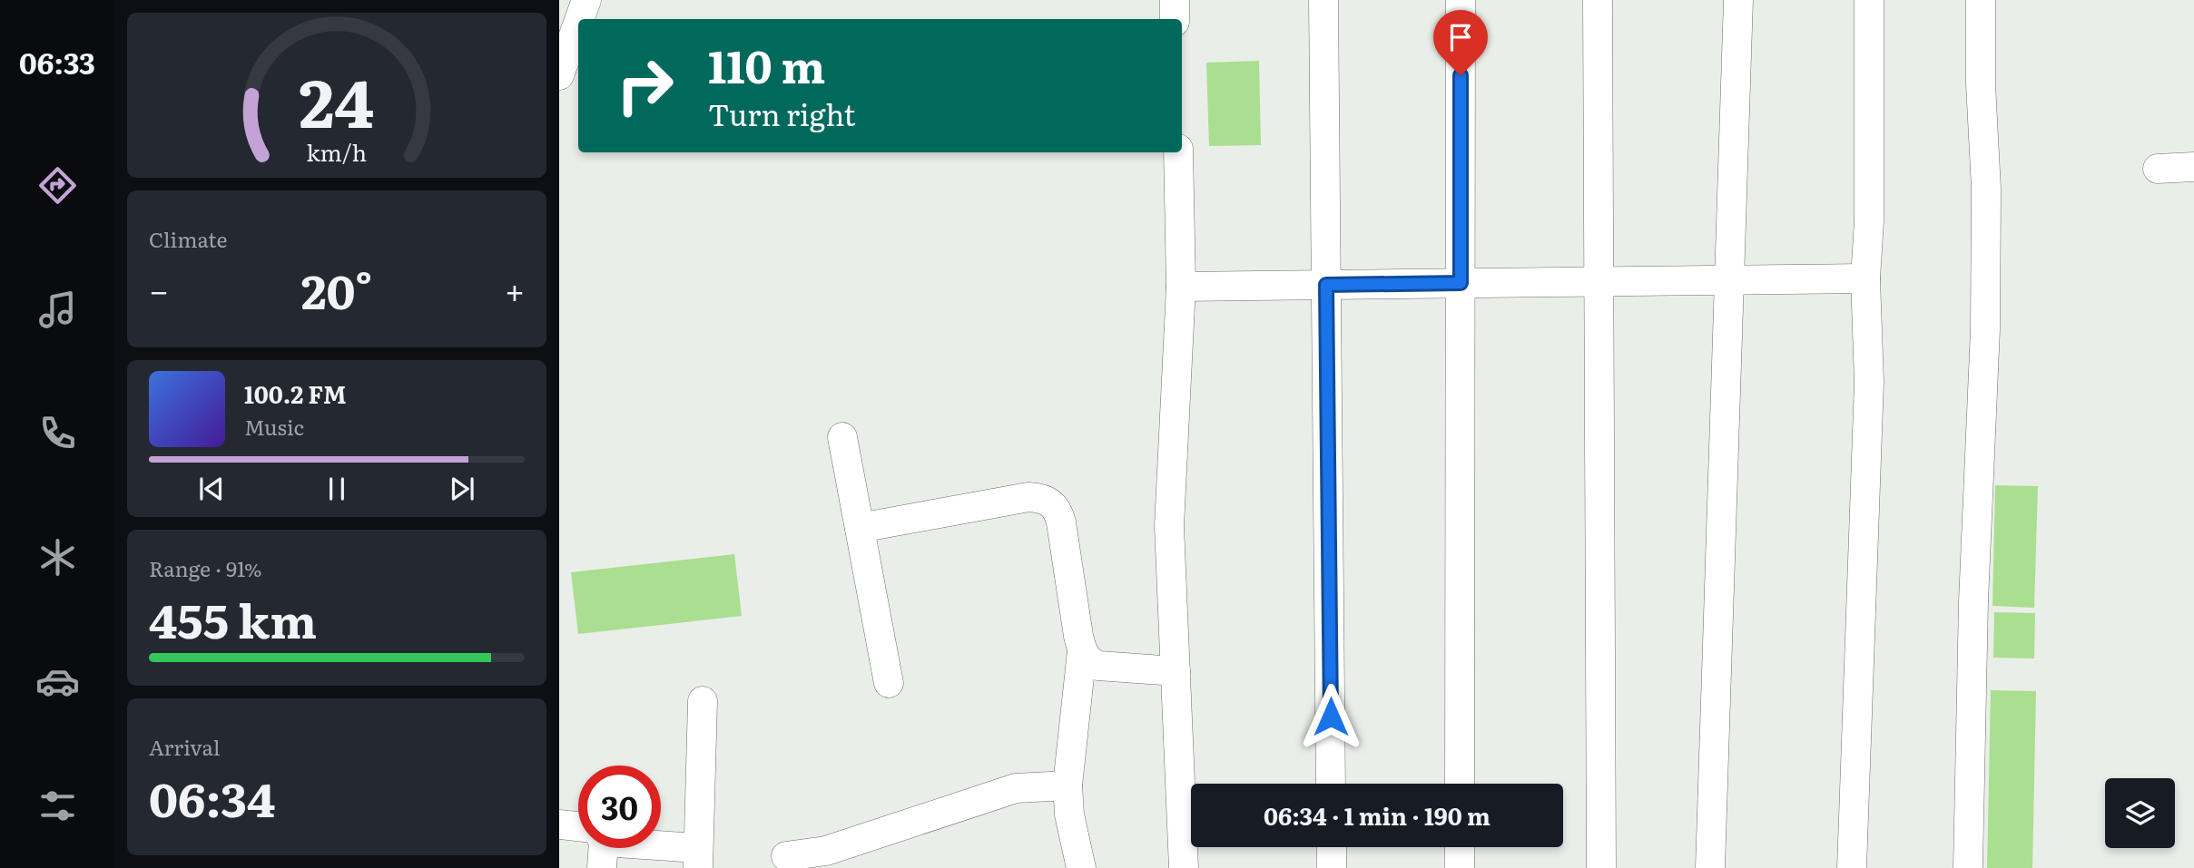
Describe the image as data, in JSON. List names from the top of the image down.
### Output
{
  "page": {
    "tabs": "06:33",
    "turn": ["110 m", "Turn right"],
    "tile": [
      "Climate",
      ["Range · 91%", "455 km"],
      ["Arrival", "06:34"]
    ],
    "heat": ["−", "20°", "+"],
    "song": ["100.2 FM", "Music"],
    "limit": "30",
    "trip": "06:34 · 1 min · 190 m",
    "gauge": ["24", "km/h"]
  }
}
